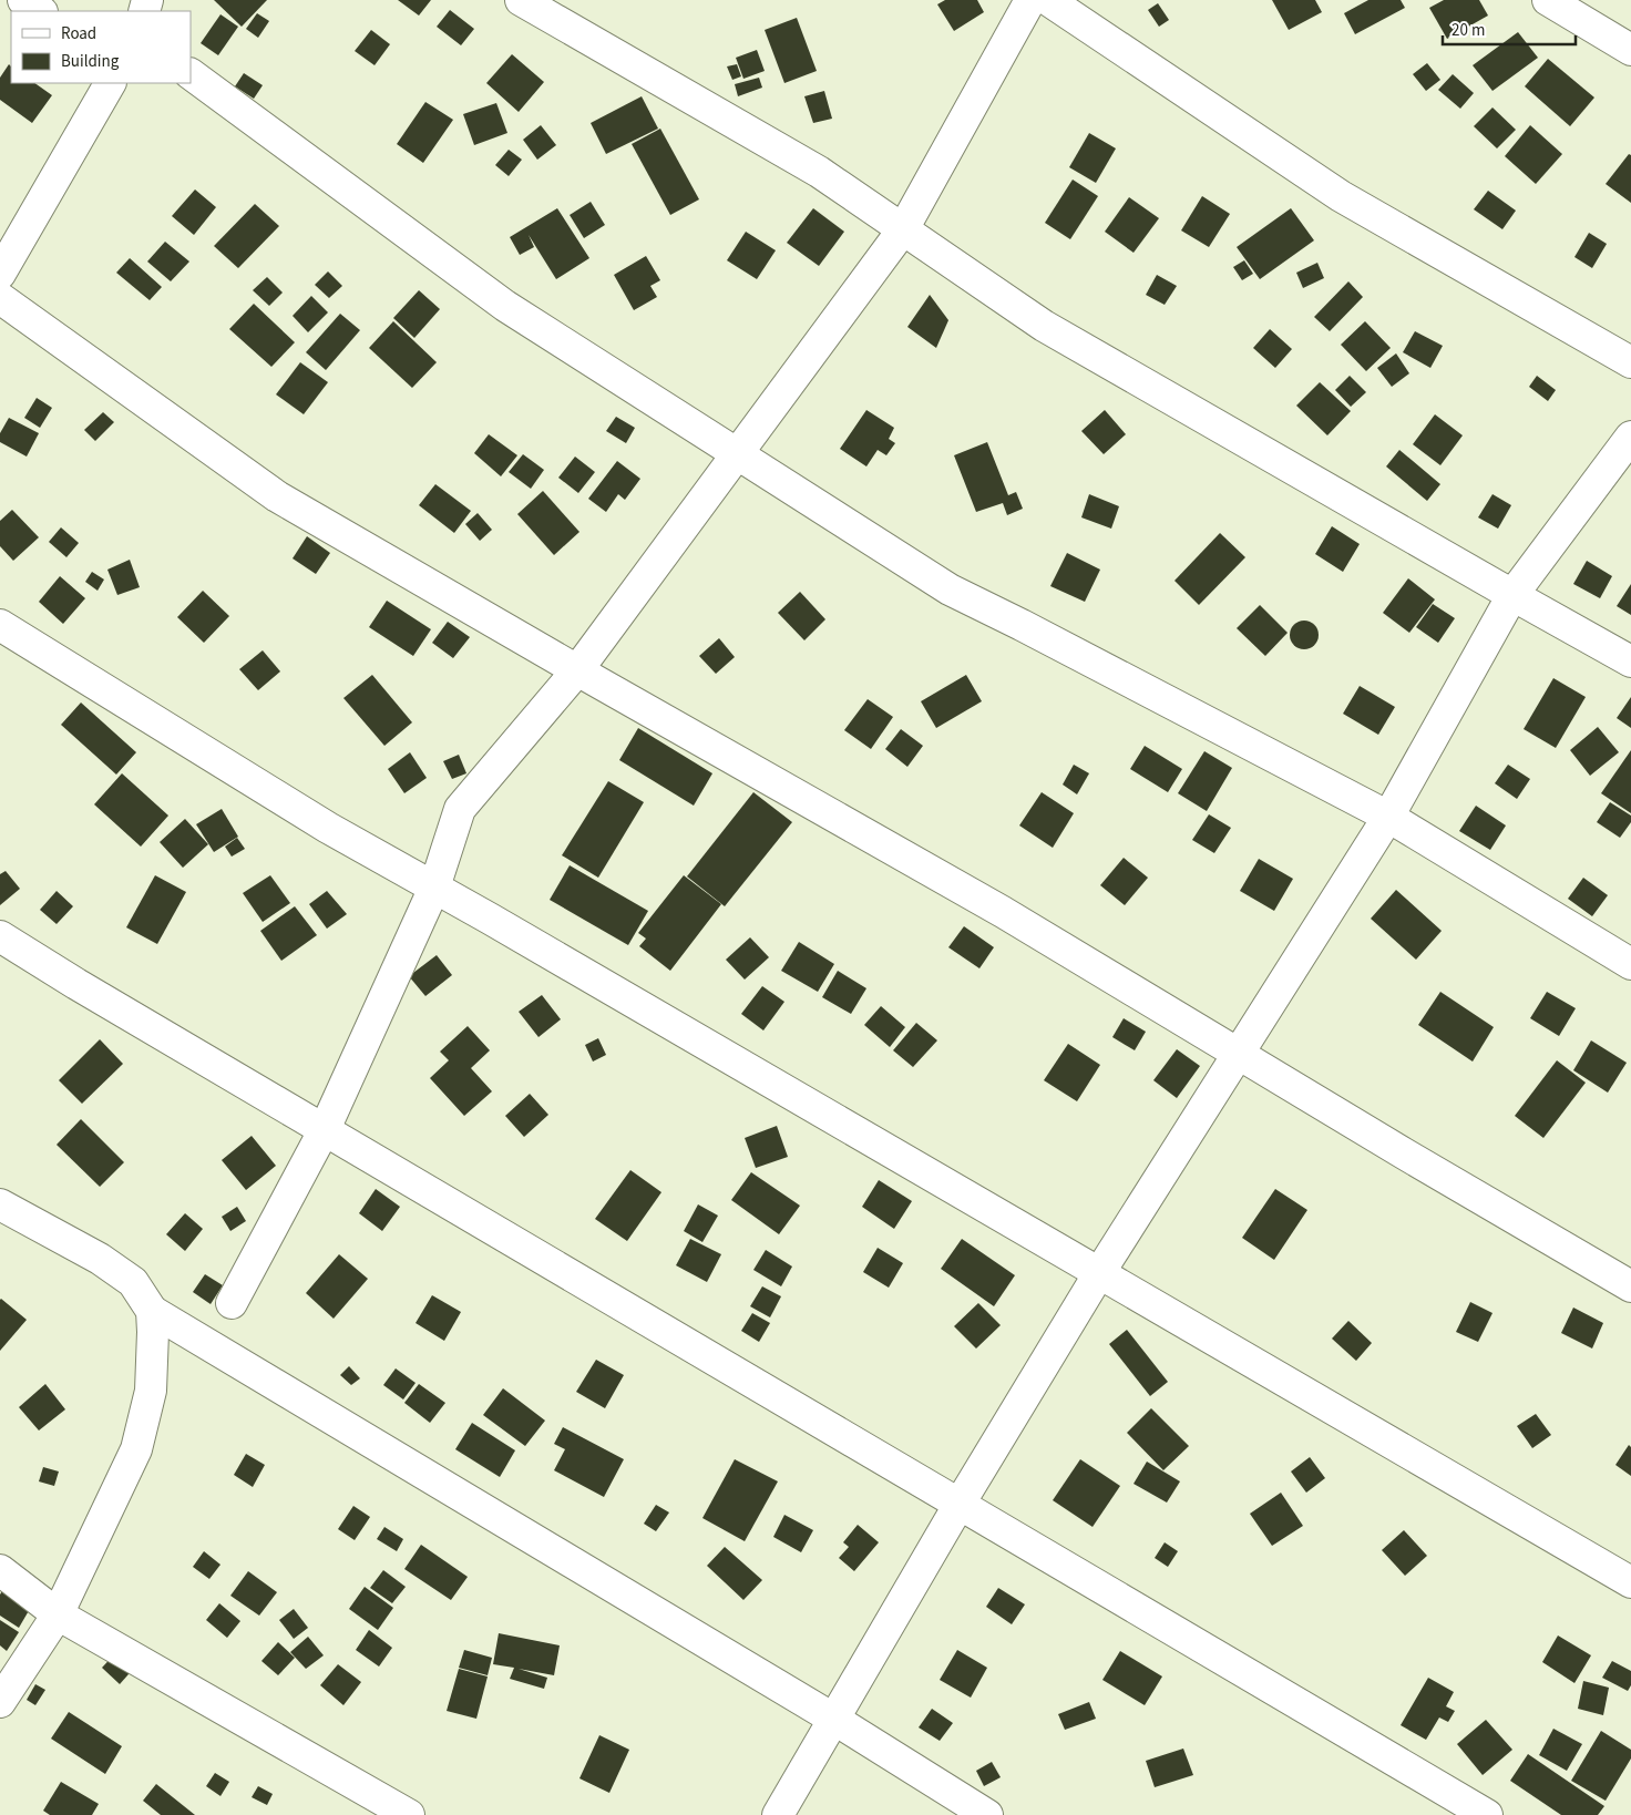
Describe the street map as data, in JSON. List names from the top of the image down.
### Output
{
  "legend": ["Road", "Building"],
  "scale_bar": "20 m"
}
